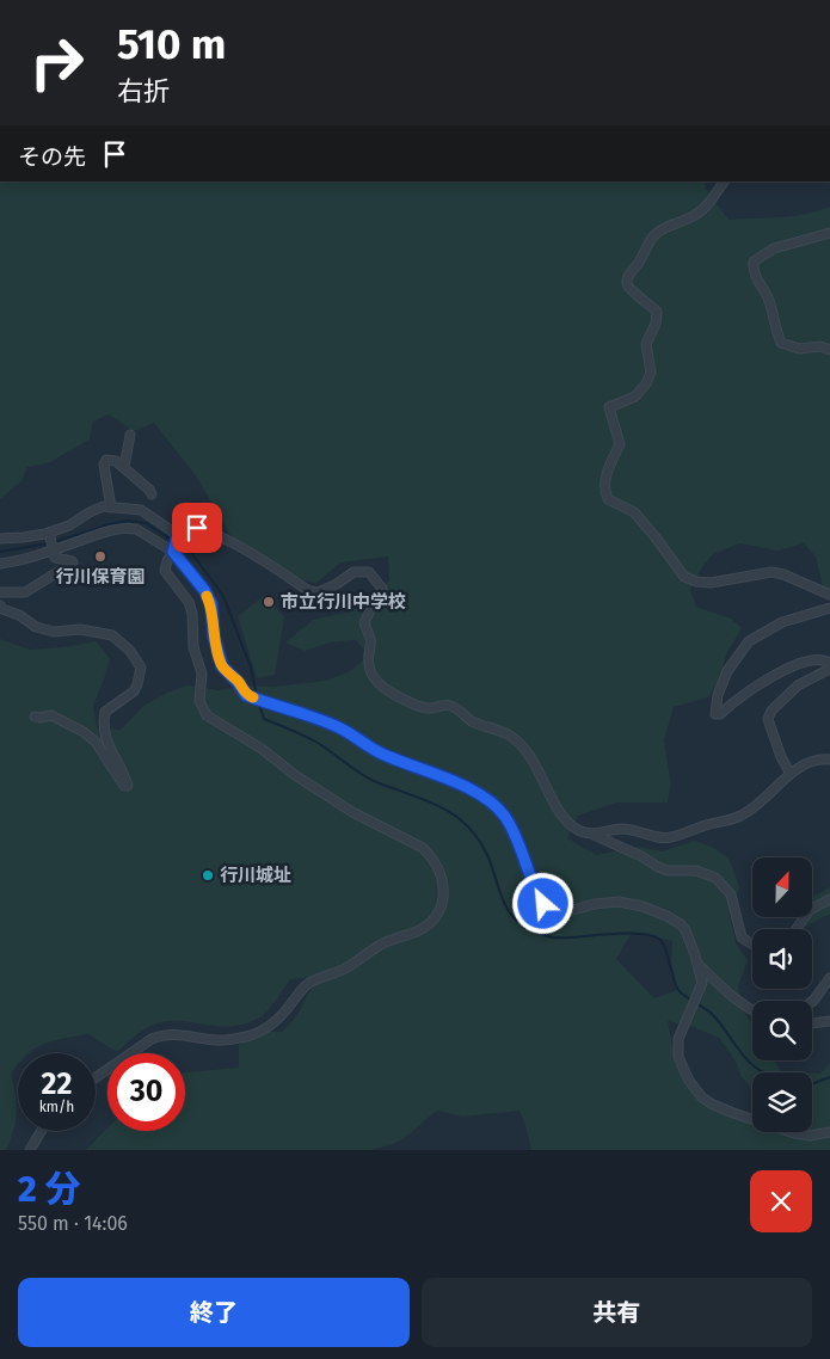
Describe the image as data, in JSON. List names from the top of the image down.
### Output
{
  "places": ["行川保育園", "市立行川中学校", "行川城址"],
  "north": "top",
  "page": {
    "turn": ["510 m", "右折"],
    "then": "その先",
    "speed": "22 km/h",
    "limit": "30",
    "heading": ["2 分", "550 m · 14:06"],
    "buttons": ["終了", "共有"]
  }
}
